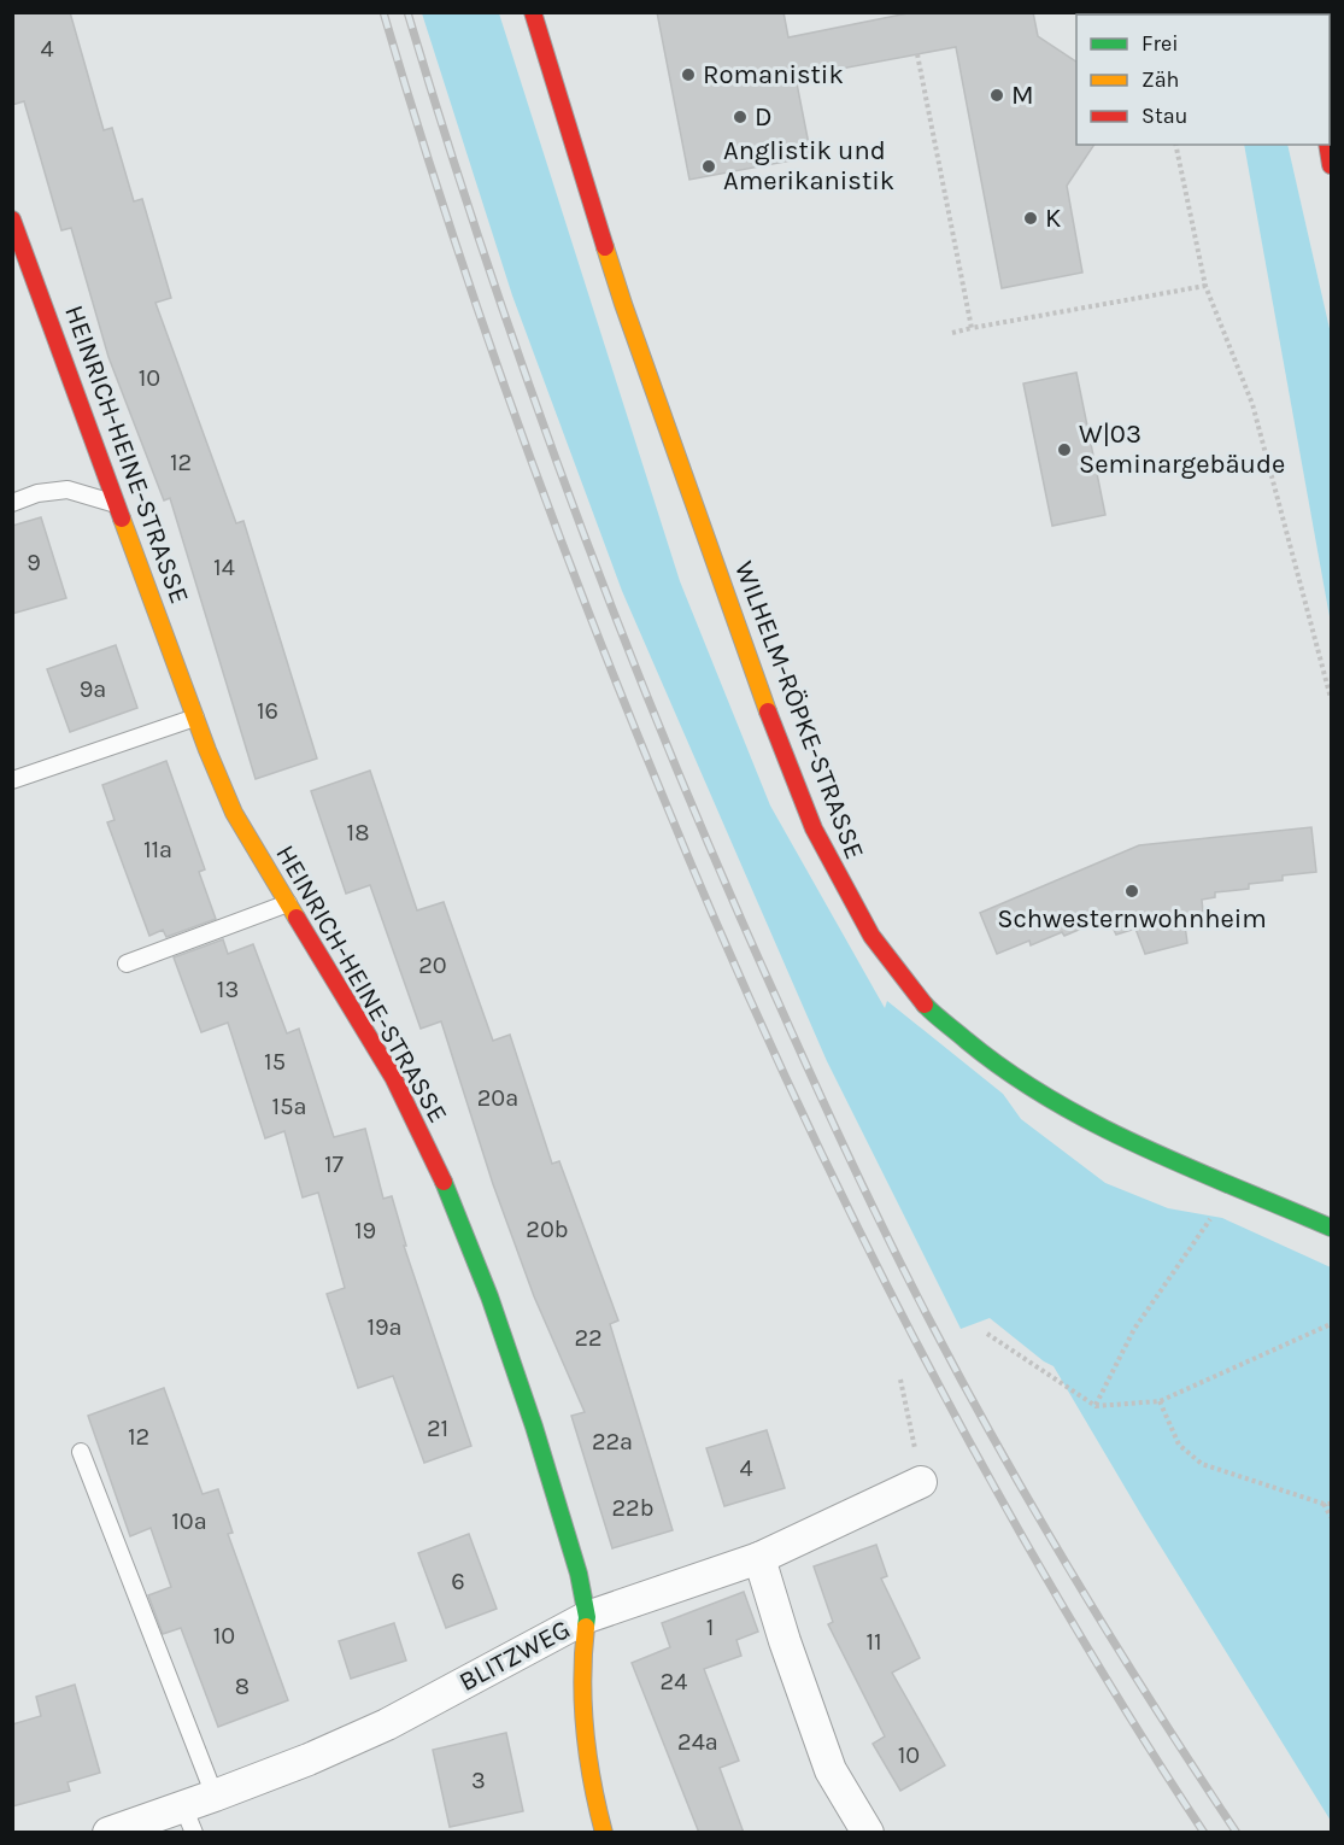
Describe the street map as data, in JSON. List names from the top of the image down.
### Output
{
  "streets": {
    "main road": ["HEINRICH-HEINE-STRASSE", "WILHELM-RÖPKE-STRASSE"],
    "street": ["BLITZWEG"]
  },
  "crossings": [
    ["HEINRICH-HEINE-STRASSE", "BLITZWEG"]
  ],
  "places": [
    "Romanistik",
    "M",
    "D",
    "Anglistik und Amerikanistik",
    "K",
    "W|03 Seminargebäude",
    "Schwesternwohnheim"
  ],
  "house_numbers": [
    "4",
    "10",
    "12",
    "9",
    "14",
    "9a",
    "16",
    "18",
    "11a",
    "20",
    "13",
    "15",
    "20a",
    "15a",
    "17",
    "20b",
    "19",
    "19a",
    "22",
    "21",
    "12",
    "22a",
    "4",
    "22b",
    "10a",
    "6",
    "1",
    "10",
    "11",
    "24",
    "8",
    "24a",
    "10",
    "3"
  ],
  "legend": ["Frei", "Zäh", "Stau"]
}
